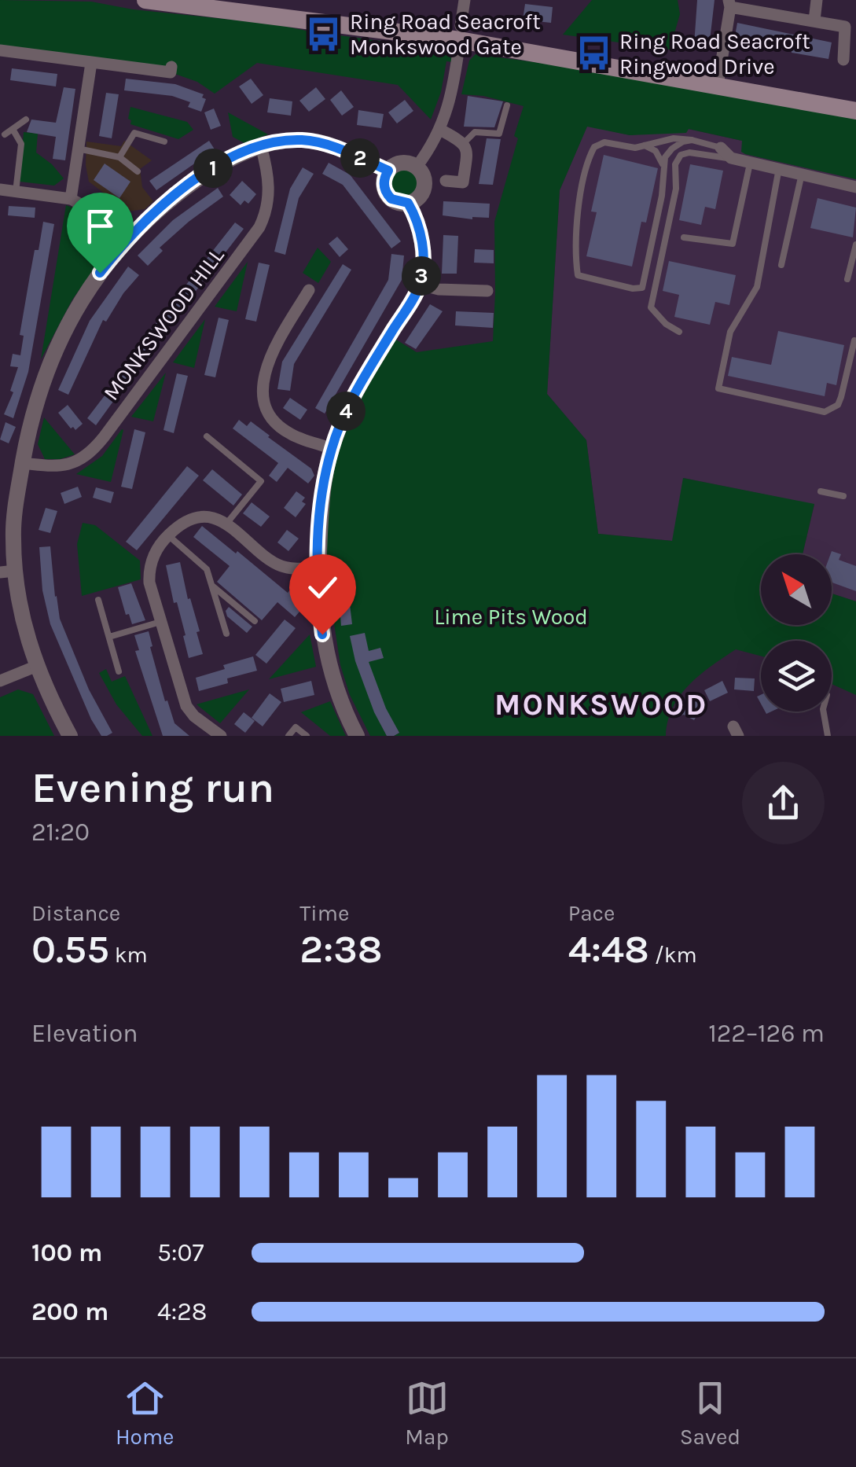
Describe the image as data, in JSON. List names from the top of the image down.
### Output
{
  "streets": {
    "street": ["MONKSWOOD HILL"]
  },
  "districts": ["MONKSWOOD"],
  "parks": ["Lime Pits Wood"],
  "places": {
    "bus stop": ["Ring Road Seacroft Monkswood Gate", "Ring Road Seacroft Ringwood Drive"]
  },
  "north": "top left",
  "page": {
    "pins": [
      "2",
      "1",
      "3",
      "4"
    ],
    "heading": ["Evening run", "21:20"],
    "stats": [
      ["Distance", "0.55 km"],
      ["Time", "2:38"],
      ["Pace", "4:48 /km"]
    ],
    "chart": ["Elevation", "122–126 m"],
    "list": [
      {
        "name": "100 m",
        "note": "5:07"
      },
      {
        "name": "200 m",
        "note": "4:28"
      }
    ],
    "tabs": ["Home", "Map", "Saved"]
  }
}
